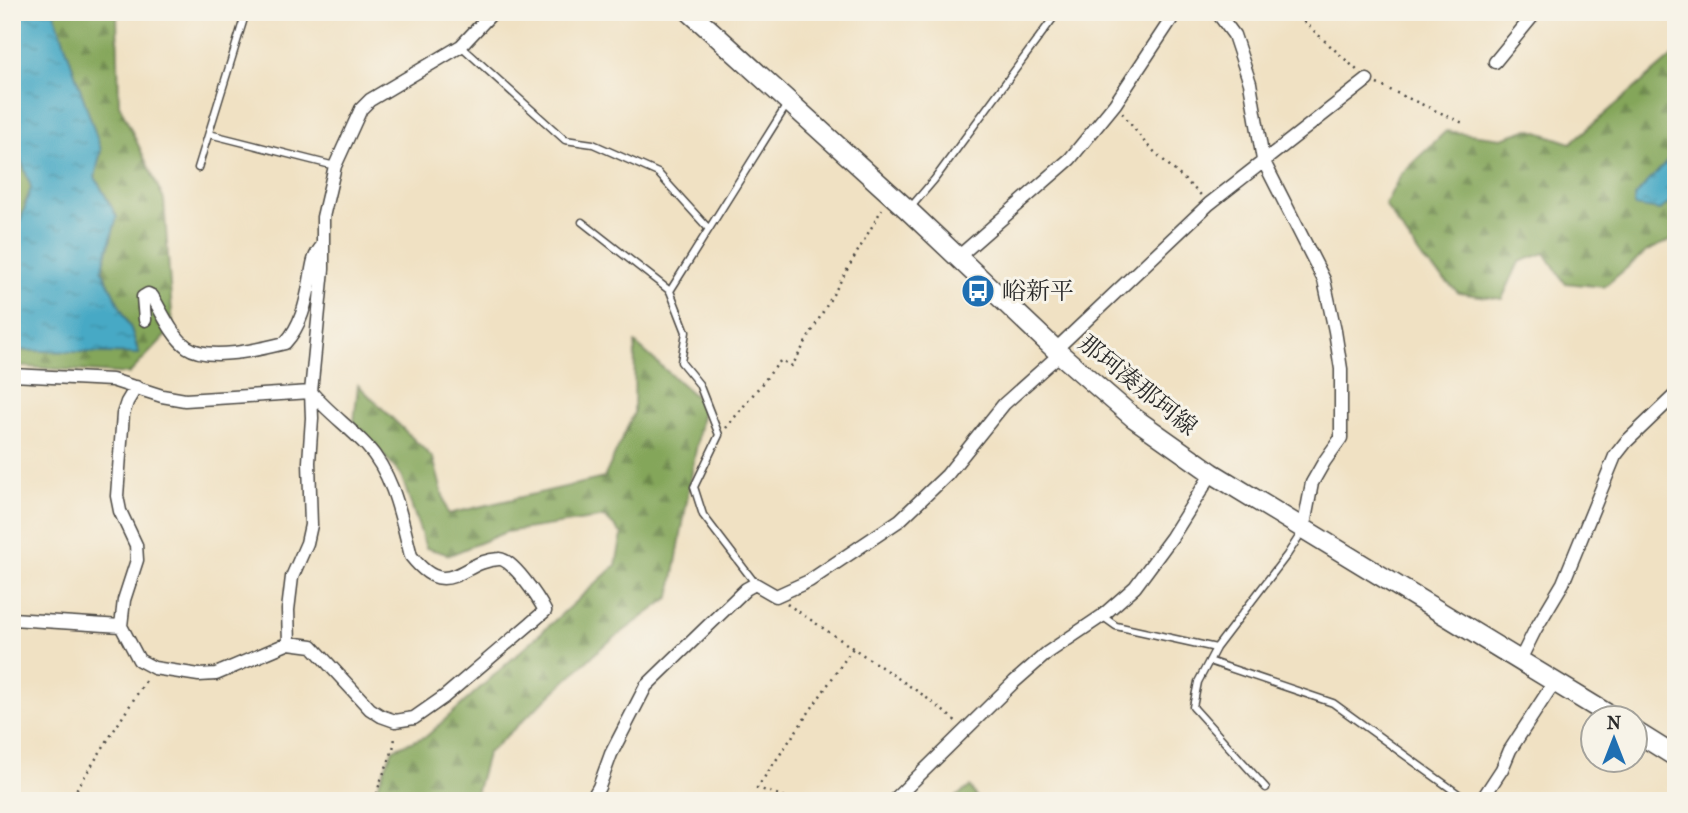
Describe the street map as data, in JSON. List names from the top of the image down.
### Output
{
  "streets": {
    "main road": ["那珂湊那珂線"]
  },
  "places": {
    "bus stop": ["峪新平"]
  },
  "north": "top"
}
